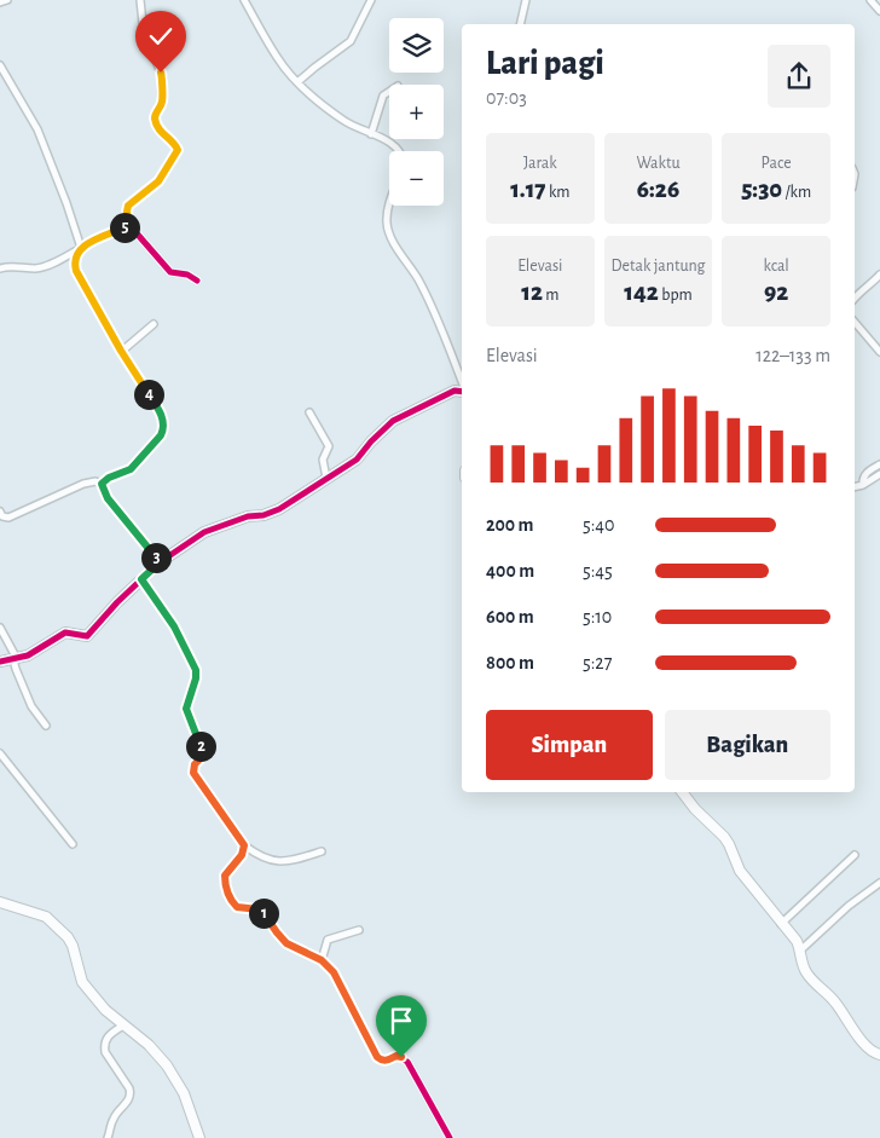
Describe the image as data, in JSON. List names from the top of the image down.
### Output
{
  "page": {
    "map_buttons": ["+", "−"],
    "heading": ["Lari pagi", "07:03"],
    "stats": [
      ["Jarak", "1.17 km"],
      ["Waktu", "6:26"],
      ["Pace", "5:30 /km"],
      ["Elevasi", "12 m"],
      ["Detak jantung", "142 bpm"],
      ["kcal", "92"]
    ],
    "pins": [
      "5",
      "4",
      "3",
      "2",
      "1"
    ],
    "chart": ["Elevasi", "122–133 m"],
    "list": [
      {
        "name": "200 m",
        "note": "5:40"
      },
      {
        "name": "400 m",
        "note": "5:45"
      },
      {
        "name": "600 m",
        "note": "5:10"
      },
      {
        "name": "800 m",
        "note": "5:27"
      }
    ],
    "buttons": ["Simpan", "Bagikan"]
  }
}
